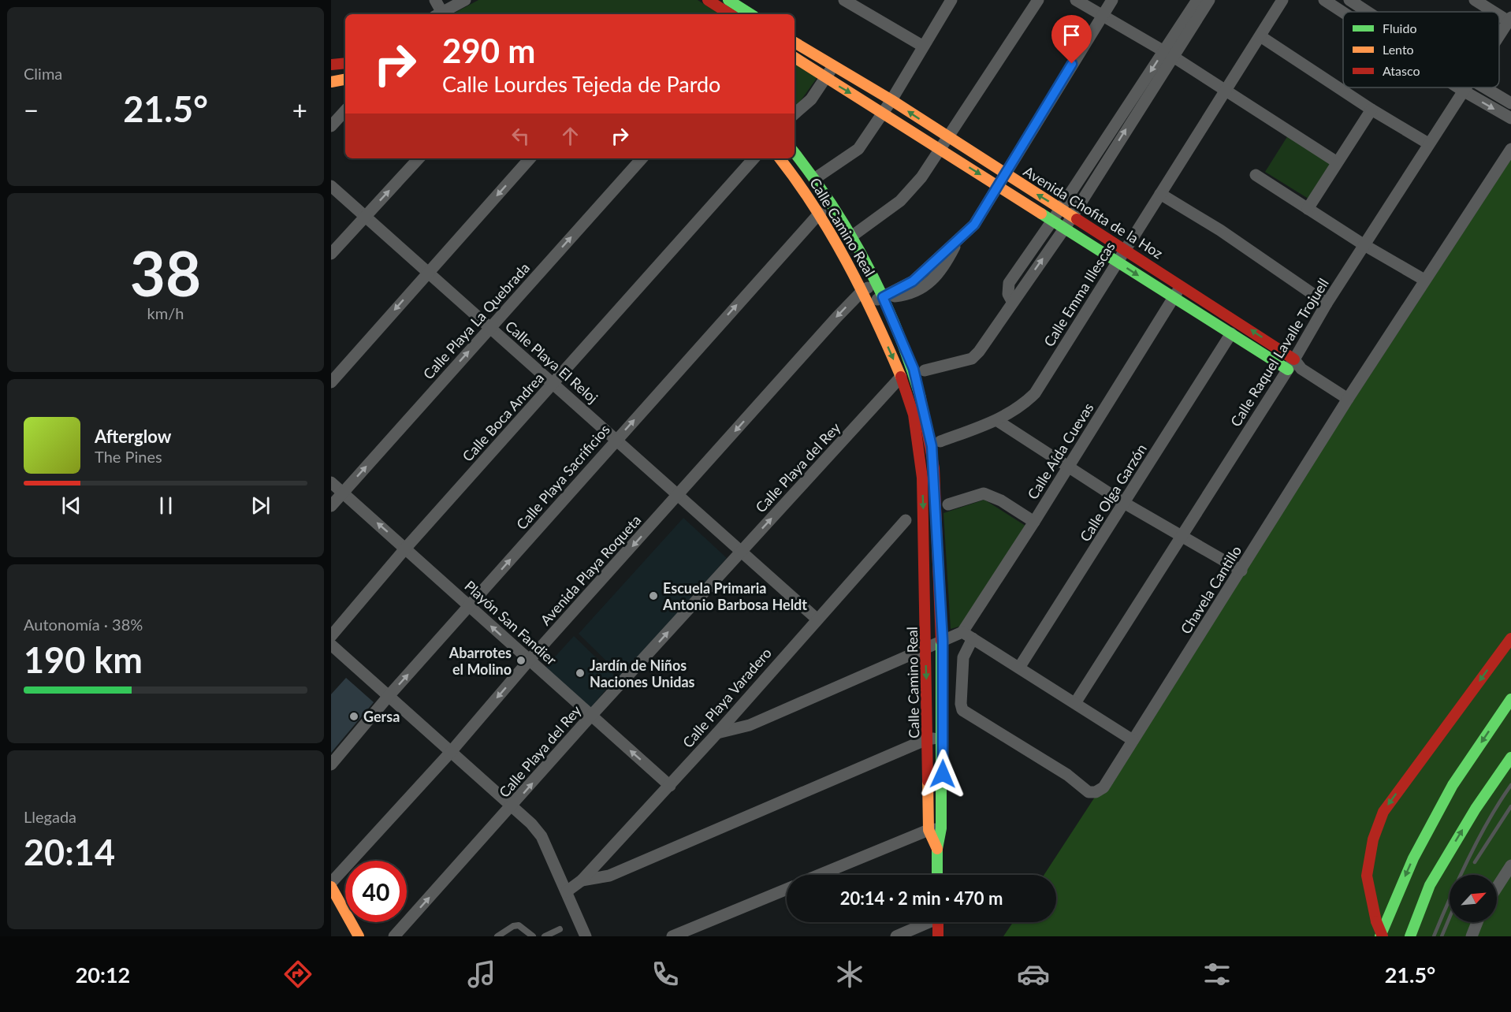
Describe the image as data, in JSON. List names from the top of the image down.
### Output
{
  "streets": {
    "main road": ["Avenida Chofita de la Hoz", "Calle Camino Real"],
    "street": [
      "Calle Emma Illescas",
      "Calle Playa La Quebrada",
      "Calle Raquel Lavalle Trojuell",
      "Calle Playa El Reloj",
      "Calle Boca Andrea",
      "Calle Aída Cuevas",
      "Calle Playa del Rey",
      "Calle Playa Sacrificios",
      "Calle Olga Garzón",
      "Avenida Playa Roqueta",
      "Chavela Cantillo",
      "Playón San Fandier",
      "Calle Playa Varadero"
    ]
  },
  "crossings": [
    ["Avenida Chofita de la Hoz", "Calle Emma Illescas"],
    ["Avenida Chofita de la Hoz", "Calle Raquel Lavalle Trojuell"],
    ["Avenida Chofita de la Hoz", "Calle Aída Cuevas"],
    ["Avenida Chofita de la Hoz", "Calle Olga Garzón"],
    ["Avenida Chofita de la Hoz", "Chavela Cantillo"],
    ["Calle Camino Real", "Calle Playa del Rey"],
    ["Calle Camino Real", "Calle Playa Sacrificios"],
    ["Calle Camino Real", "Avenida Playa Roqueta"],
    ["Calle Playa La Quebrada", "Calle Playa El Reloj"],
    ["Calle Playa La Quebrada", "Playón San Fandier"],
    ["Calle Playa El Reloj", "Calle Boca Andrea"],
    ["Calle Playa El Reloj", "Calle Playa del Rey"],
    ["Calle Playa El Reloj", "Calle Playa Sacrificios"],
    ["Calle Playa El Reloj", "Avenida Playa Roqueta"],
    ["Calle Playa El Reloj", "Calle Playa Varadero"],
    ["Calle Boca Andrea", "Playón San Fandier"],
    ["Calle Aída Cuevas", "Chavela Cantillo"],
    ["Calle Playa del Rey", "Playón San Fandier"],
    ["Calle Playa Sacrificios", "Playón San Fandier"],
    ["Avenida Playa Roqueta", "Playón San Fandier"],
    ["Playón San Fandier", "Calle Playa Varadero"]
  ],
  "one_way": [
    "Calle Playa del Rey",
    "Calle Playa Sacrificios",
    "Avenida Playa Roqueta",
    "Playón San Fandier"
  ],
  "places": [
    "Escuela Primaria Antonio Barbosa Heldt",
    "Abarrotes el Molino",
    "Jardín de Niños Naciones Unidas",
    "Gersa"
  ],
  "legend": ["Fluido", "Lento", "Atasco"],
  "north": "top right",
  "page": {
    "tile": [
      "Clima",
      ["38", "km/h"],
      ["Autonomía · 38%", "190 km"],
      ["Llegada", "20:14"]
    ],
    "turn": ["290 m", "Calle Lourdes Tejeda de Pardo"],
    "heat": ["−", "21.5°", "+"],
    "song": ["Afterglow", "The Pines"],
    "limit": "40",
    "trip": "20:14 · 2 min · 470 m",
    "tabs": ["20:12", "21.5°"]
  }
}
